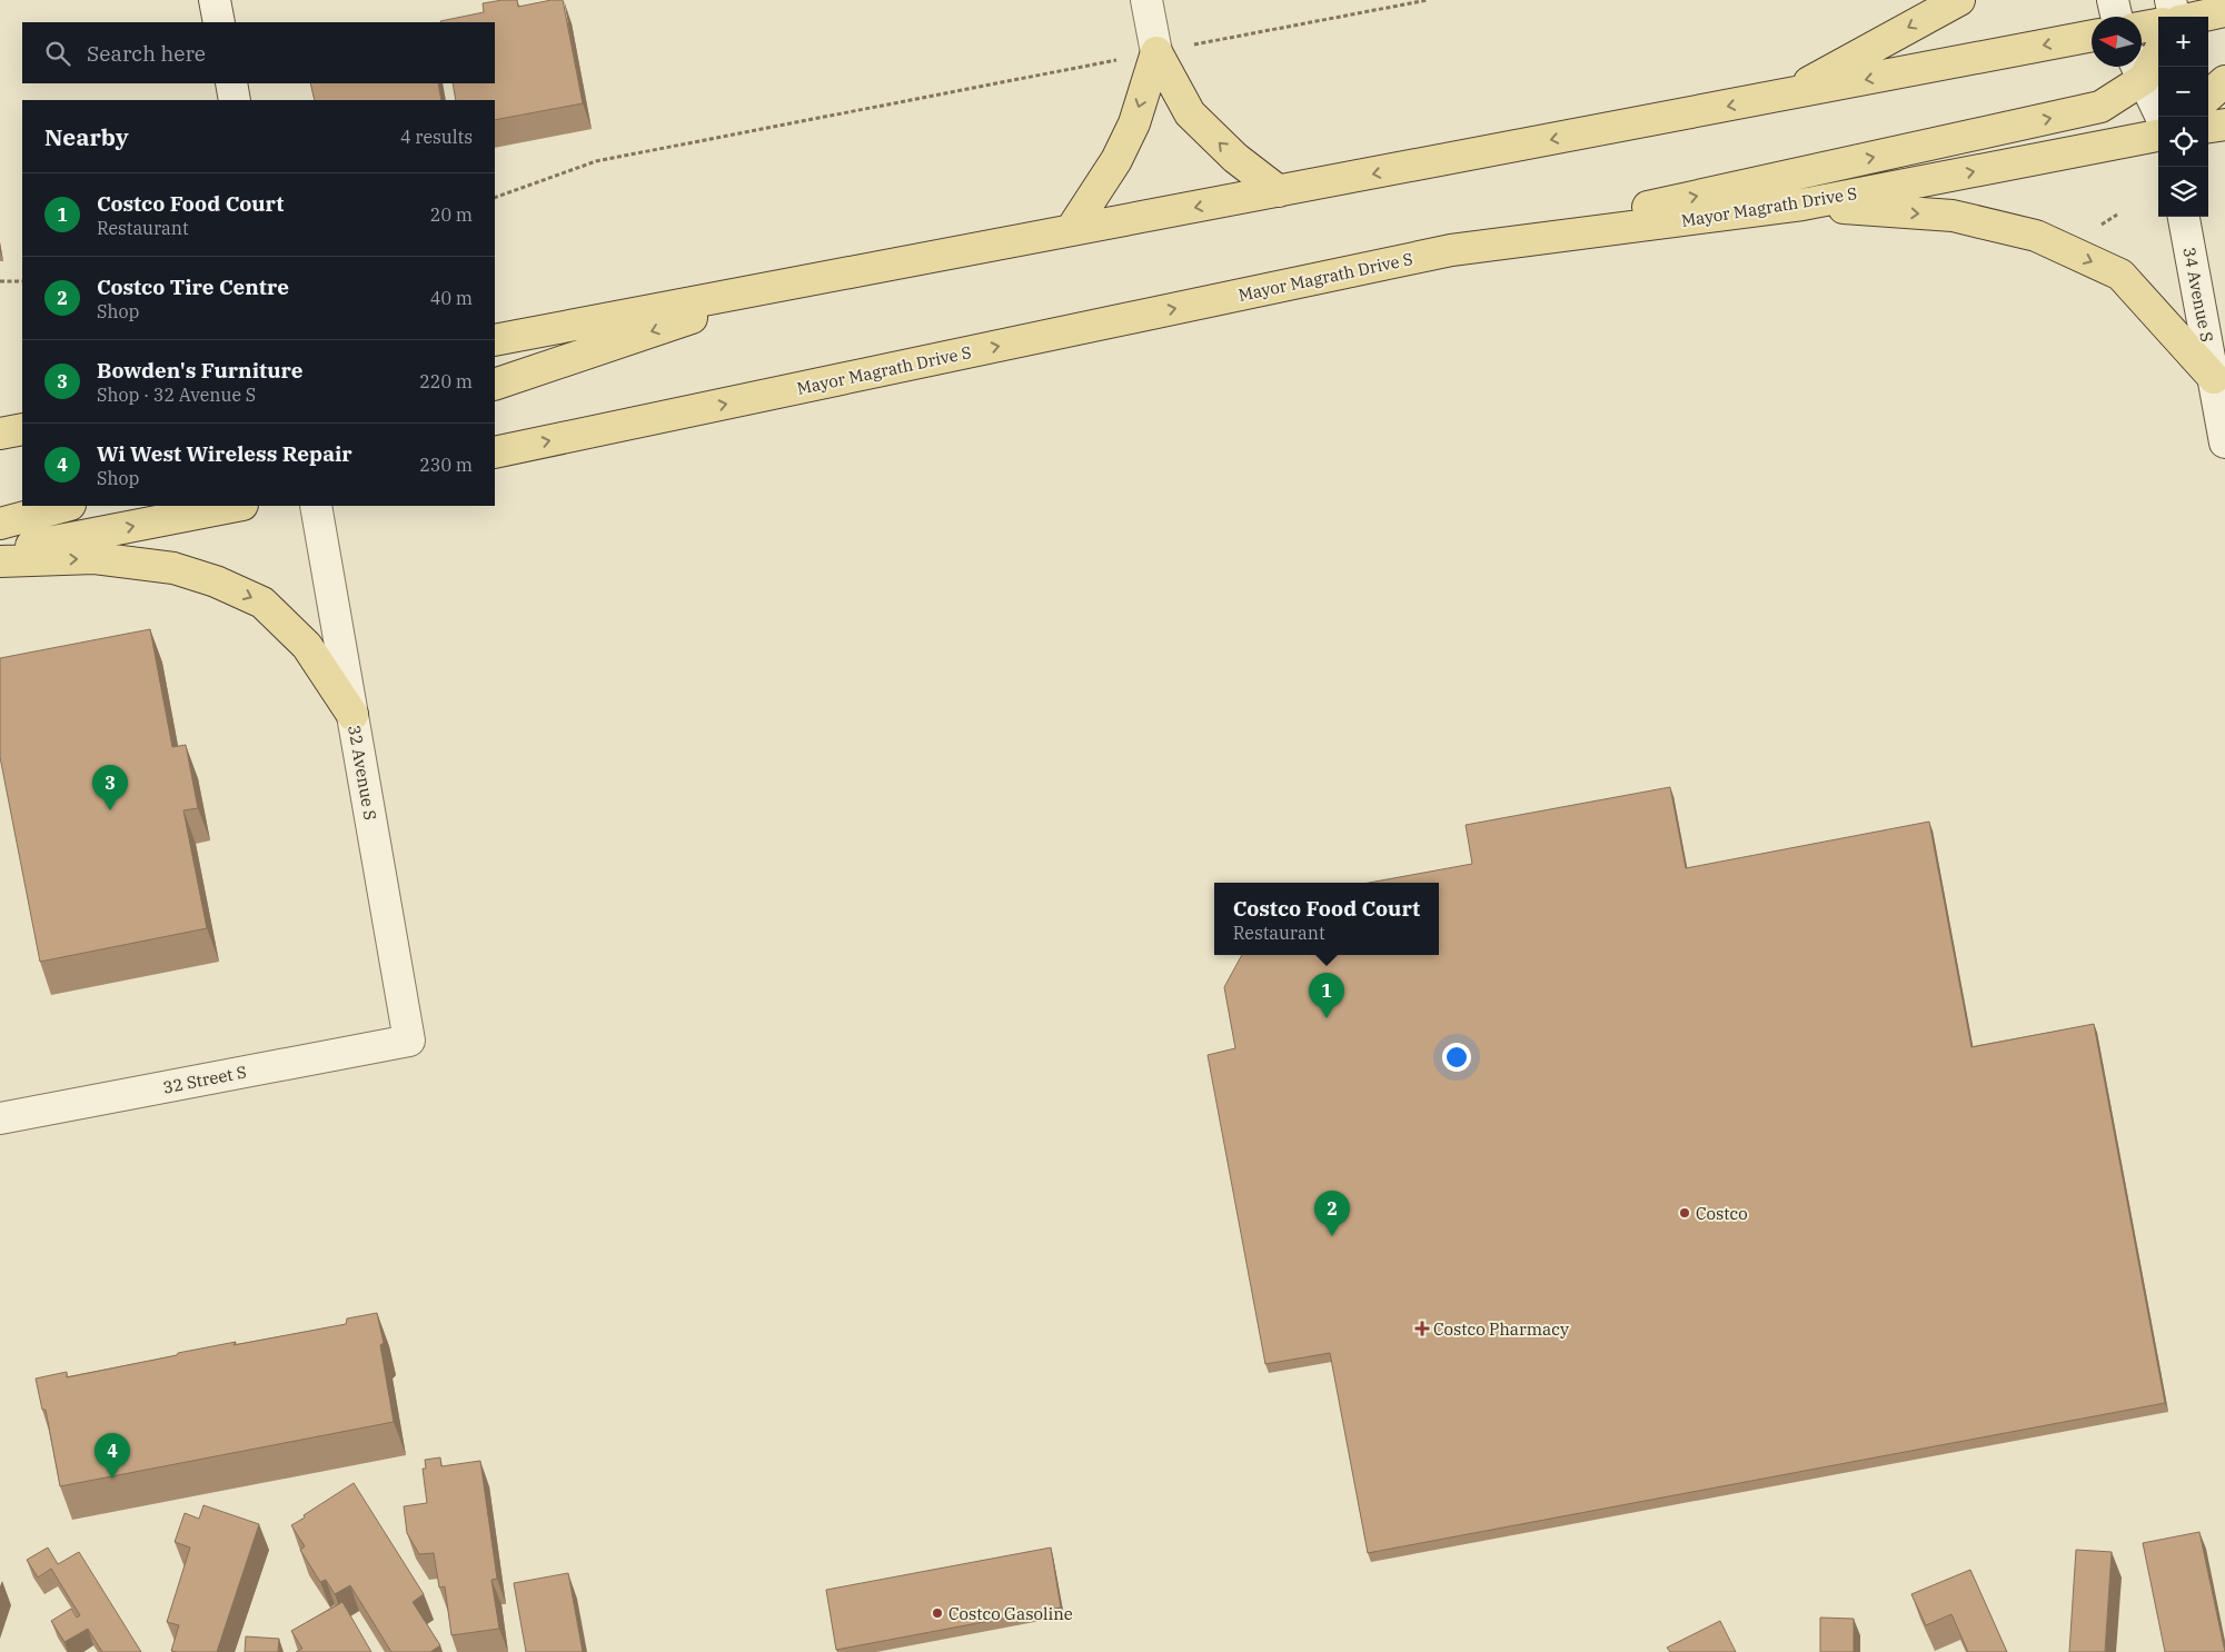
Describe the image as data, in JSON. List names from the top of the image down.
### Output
{
  "streets": {
    "main road": ["Mayor Magrath Drive S"],
    "street": ["34 Avenue S", "32 Avenue S", "32 Street S"]
  },
  "crossings": [
    ["32 Avenue S", "32 Street S"]
  ],
  "places": {
    "other": ["Costco", "Costco Gasoline"],
    "health": ["Costco Pharmacy"]
  },
  "north": "left",
  "page": {
    "map_buttons": ["+", "−"],
    "search": "Search here",
    "heading": ["Nearby", "4 results"],
    "list": [
      {
        "mark": "1",
        "name": "Costco Food Court",
        "note": "Restaurant",
        "value": "20 m"
      },
      {
        "mark": "2",
        "name": "Costco Tire Centre",
        "note": "Shop",
        "value": "40 m"
      },
      {
        "mark": "3",
        "name": "Bowden's Furniture",
        "note": "Shop · 32 Avenue S",
        "value": "220 m"
      },
      {
        "mark": "4",
        "name": "Wi West Wireless Repair",
        "note": "Shop",
        "value": "230 m"
      }
    ],
    "pins": [
      "3",
      "1",
      "2",
      "4"
    ],
    "popup": ["Costco Food Court", "Restaurant"]
  }
}
